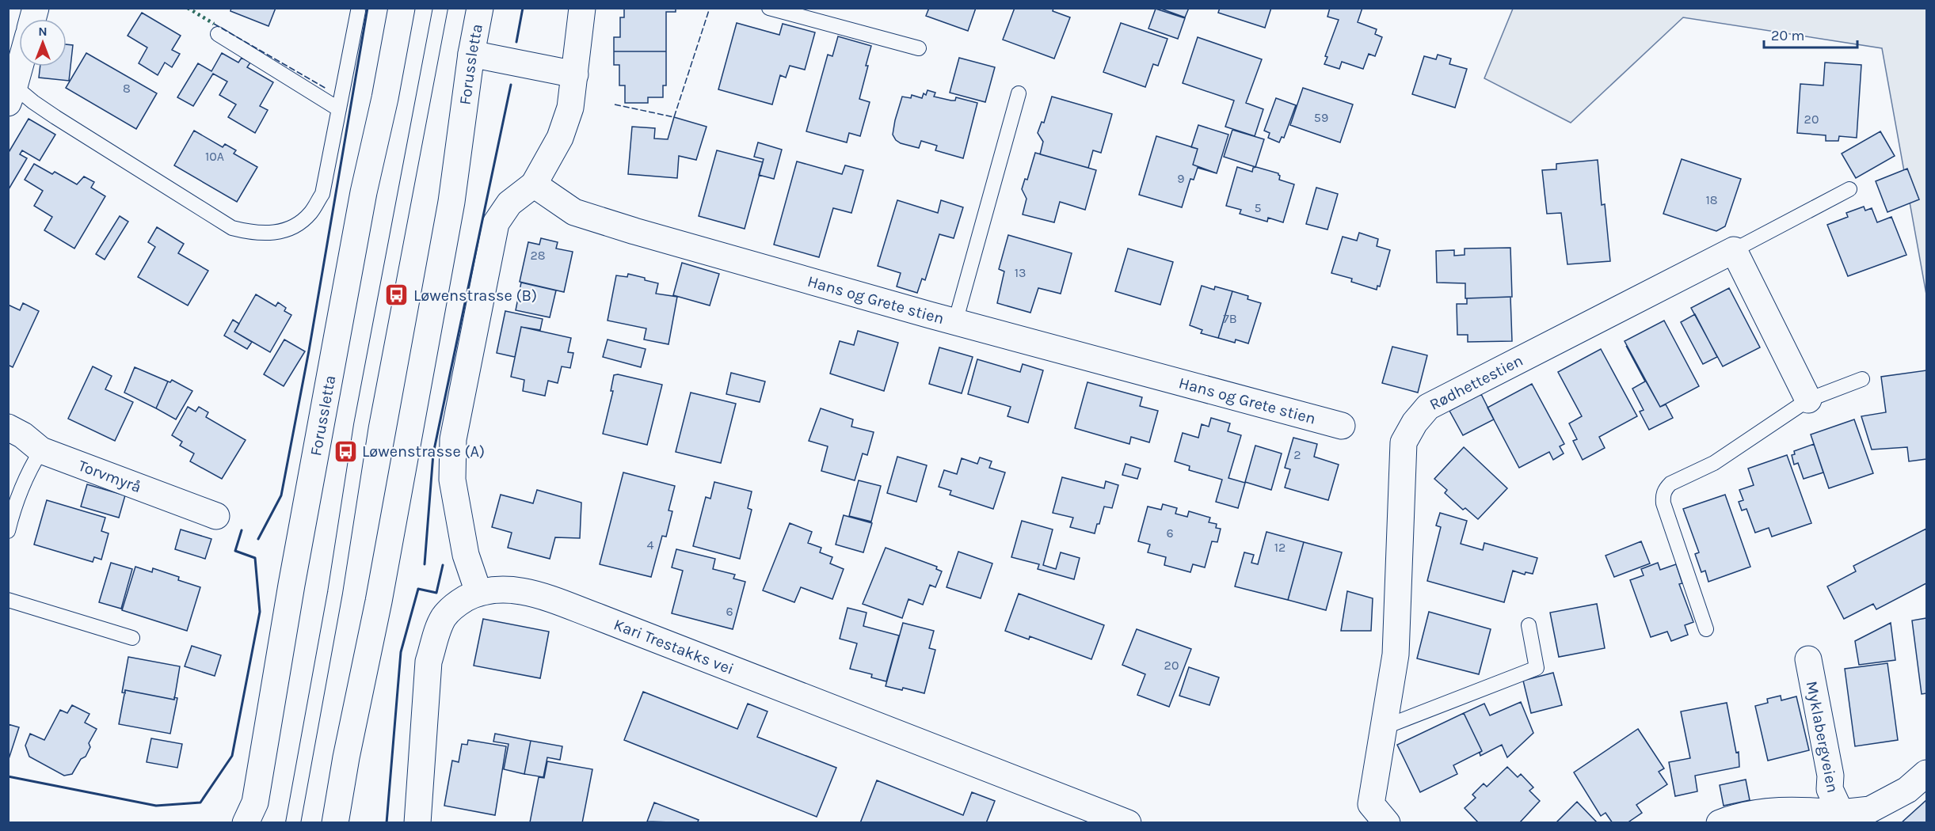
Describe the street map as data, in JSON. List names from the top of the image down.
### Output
{
  "streets": {
    "street": [
      "Forussletta",
      "Hans og Grete stien",
      "Rødhettestien",
      "Torvmyrå",
      "Kari Trestakks vei",
      "Myklabergveien"
    ]
  },
  "places": {
    "bus stop": ["Løwenstrasse (B)", "Løwenstrasse (A)"]
  },
  "house_numbers": [
    "8",
    "59",
    "20",
    "10A",
    "9",
    "18",
    "5",
    "28",
    "13",
    "7B",
    "2",
    "6",
    "4",
    "12",
    "6",
    "20"
  ],
  "scale_bar": "20 m",
  "north": "top"
}
